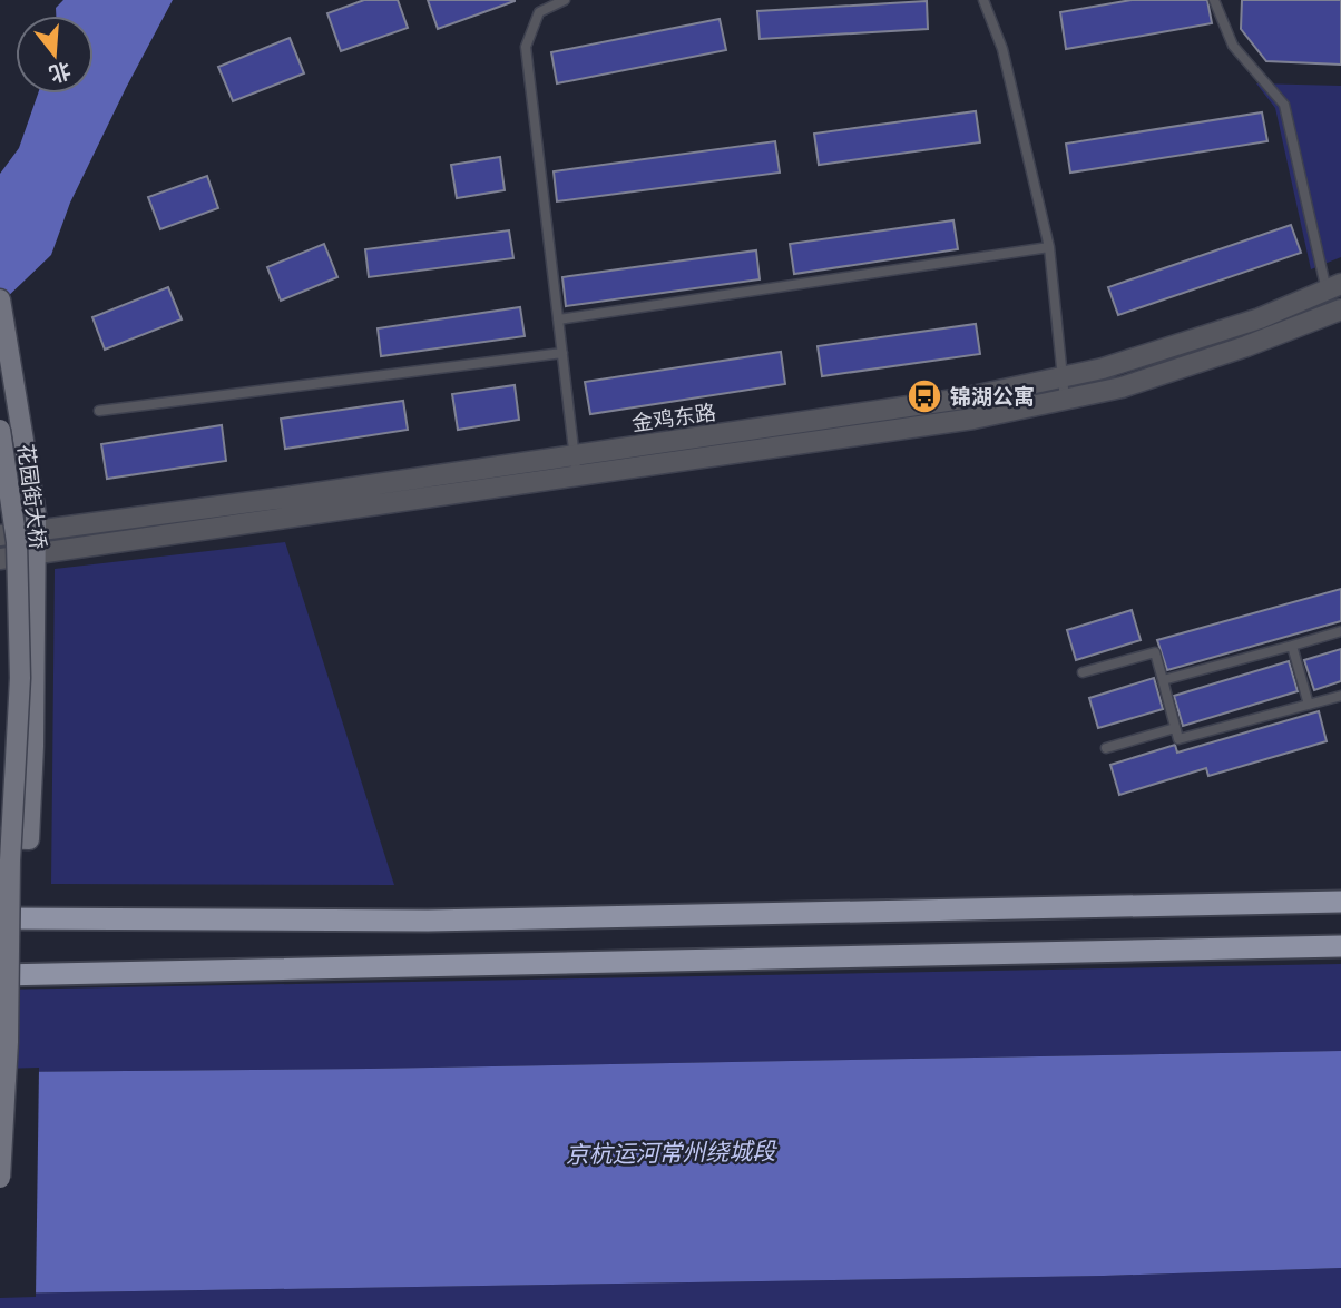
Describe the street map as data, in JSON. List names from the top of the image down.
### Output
{
  "streets": {
    "main road": ["花园街大桥"],
    "street": ["金鸡东路"]
  },
  "water": ["京杭运河常州绕城段"],
  "places": {
    "bus stop": ["锦湖公寓"]
  },
  "north": "bottom"
}
